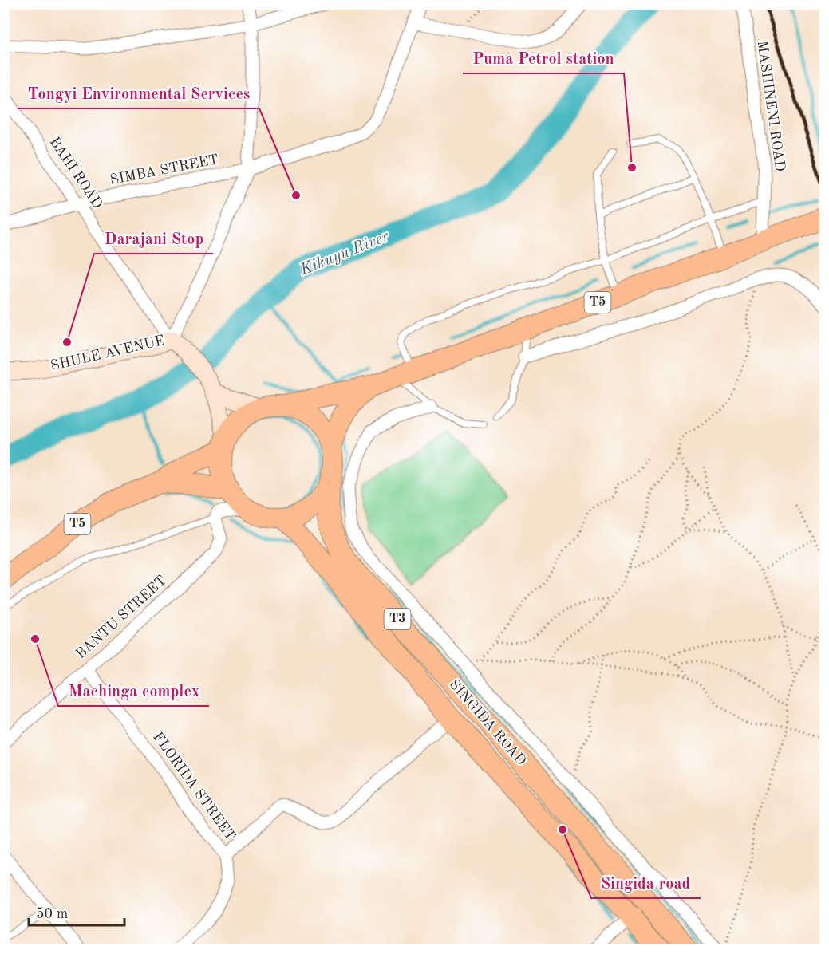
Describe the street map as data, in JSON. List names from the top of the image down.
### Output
{
  "streets": {
    "highway": ["T5", "T3", "SINGIDA ROAD"],
    "main road": ["SHULE AVENUE"],
    "street": [
      "MASHINENI ROAD",
      "SIMBA STREET",
      "BAHI ROAD",
      "BANTU STREET",
      "FLORIDA STREET"
    ]
  },
  "crossings": [
    ["MASHINENI ROAD", "T5"],
    ["SIMBA STREET", "BAHI ROAD"],
    ["BAHI ROAD", "SHULE AVENUE"],
    ["T5", "SHULE AVENUE"],
    ["T5", "SINGIDA ROAD"],
    ["SHULE AVENUE", "SINGIDA ROAD"],
    ["BANTU STREET", "FLORIDA STREET"]
  ],
  "water": ["Kikuyu River"],
  "places": [
    "Puma Petrol station",
    "Tongyi Environmental Services",
    "Darajani Stop",
    "Machinga complex",
    "Singida road"
  ],
  "scale_bar": "50 m"
}
